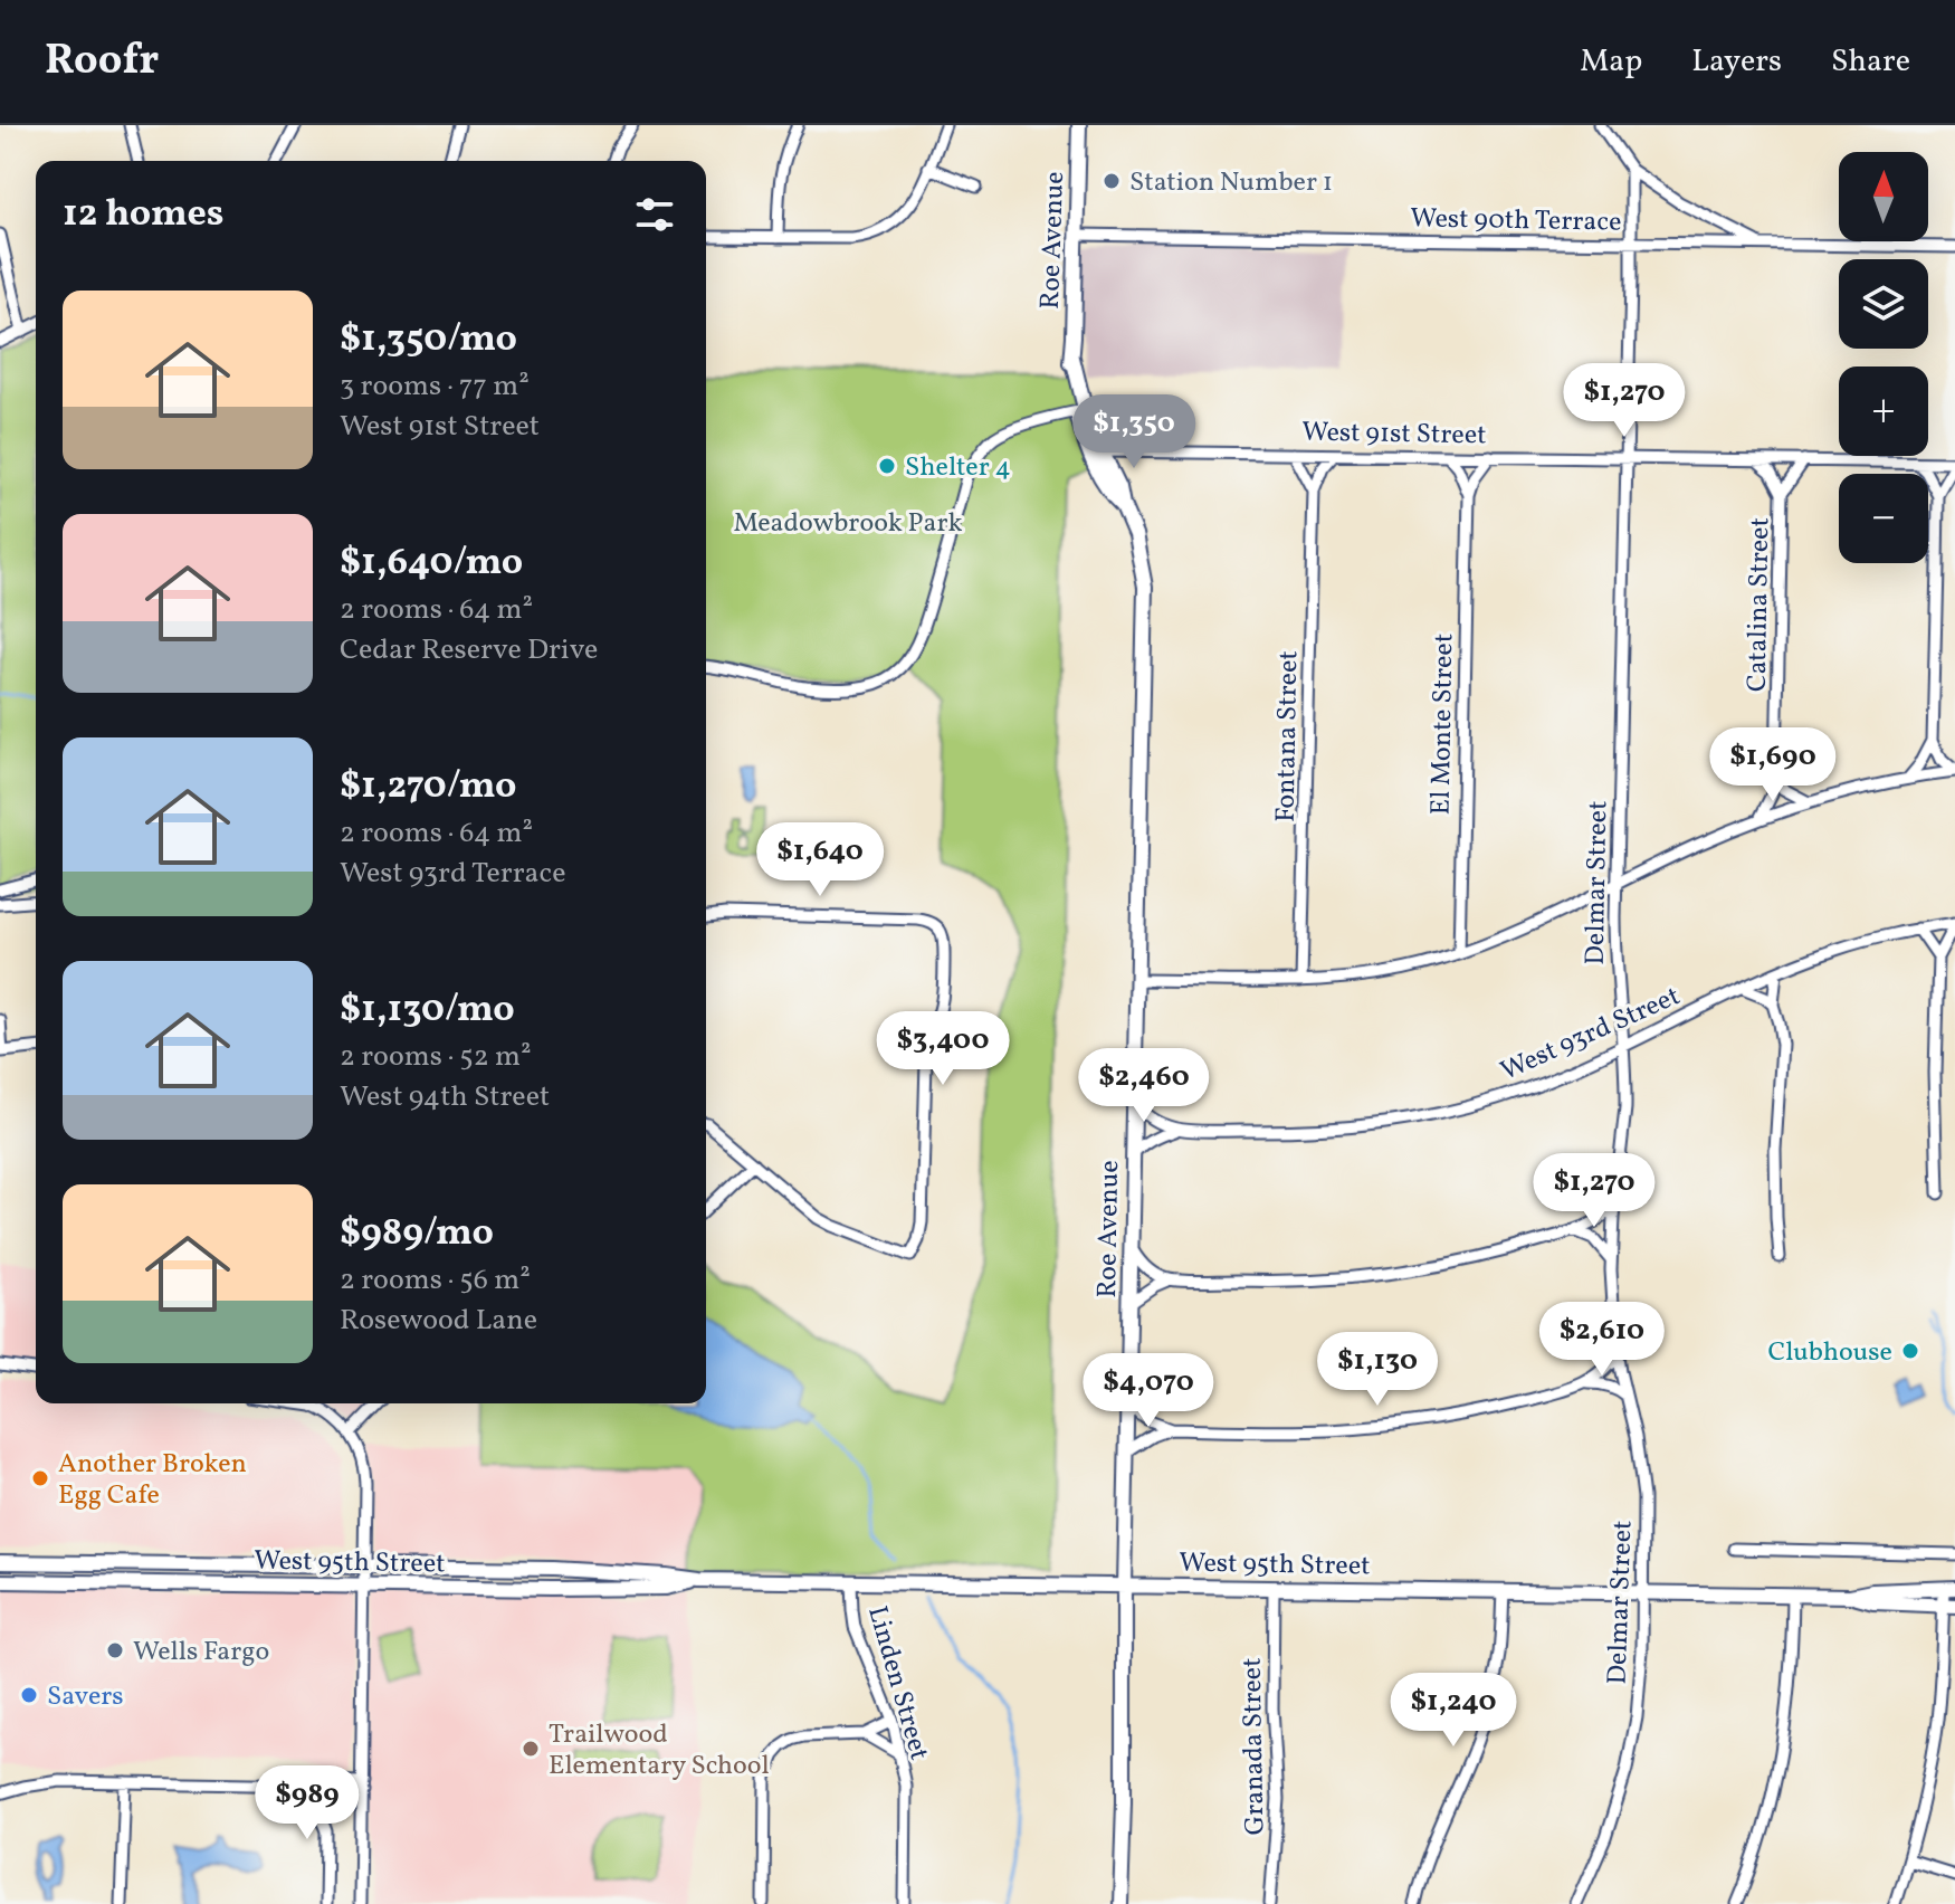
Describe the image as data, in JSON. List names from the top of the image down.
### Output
{
  "streets": {
    "main road": ["Roe Avenue", "West 95th Street"],
    "street": [
      "West 90th Terrace",
      "West 91st Street",
      "Catalina Street",
      "El Monte Street",
      "Fontana Street",
      "Delmar Street",
      "West 93rd Street",
      "Linden Street",
      "Granada Street"
    ]
  },
  "crossings": [
    ["West 90th Terrace", "Roe Avenue"],
    ["West 90th Terrace", "Delmar Street"],
    ["Roe Avenue", "West 91st Street"],
    ["Roe Avenue", "West 93rd Street"],
    ["Roe Avenue", "West 95th Street"],
    ["West 91st Street", "Catalina Street"],
    ["West 91st Street", "El Monte Street"],
    ["West 91st Street", "Fontana Street"],
    ["West 91st Street", "Delmar Street"],
    ["Delmar Street", "West 93rd Street"],
    ["Delmar Street", "West 95th Street"],
    ["West 95th Street", "Linden Street"],
    ["West 95th Street", "Granada Street"]
  ],
  "parks": ["Meadowbrook Park"],
  "places": [
    "Station Number 1",
    "Shelter 4",
    "Clubhouse",
    "Another Broken Egg Cafe",
    "Wells Fargo",
    "Savers",
    "Trailwood Elementary School"
  ],
  "north": "top",
  "page": {
    "header": "Roofr",
    "nav": ["Map", "Layers", "Share"],
    "map_buttons": ["+", "−"],
    "heading": "12 homes",
    "list": [
      {
        "name": "$1,350/mo",
        "note": "3 rooms · 77 m² · West 91st Street"
      },
      {
        "name": "$1,640/mo",
        "note": "2 rooms · 64 m² · Cedar Reserve Drive"
      },
      {
        "name": "$1,270/mo",
        "note": "2 rooms · 64 m² · West 93rd Terrace"
      },
      {
        "name": "$1,130/mo",
        "note": "2 rooms · 52 m² · West 94th Street"
      },
      {
        "name": "$989/mo",
        "note": "2 rooms · 56 m² · Rosewood Lane"
      }
    ],
    "price": [
      "$1,270",
      "$1,350",
      "$1,690",
      "$1,640",
      "$3,400",
      "$2,460",
      "$1,270",
      "$2,610",
      "$1,130",
      "$4,070",
      "$1,240",
      "$989"
    ]
  }
}
